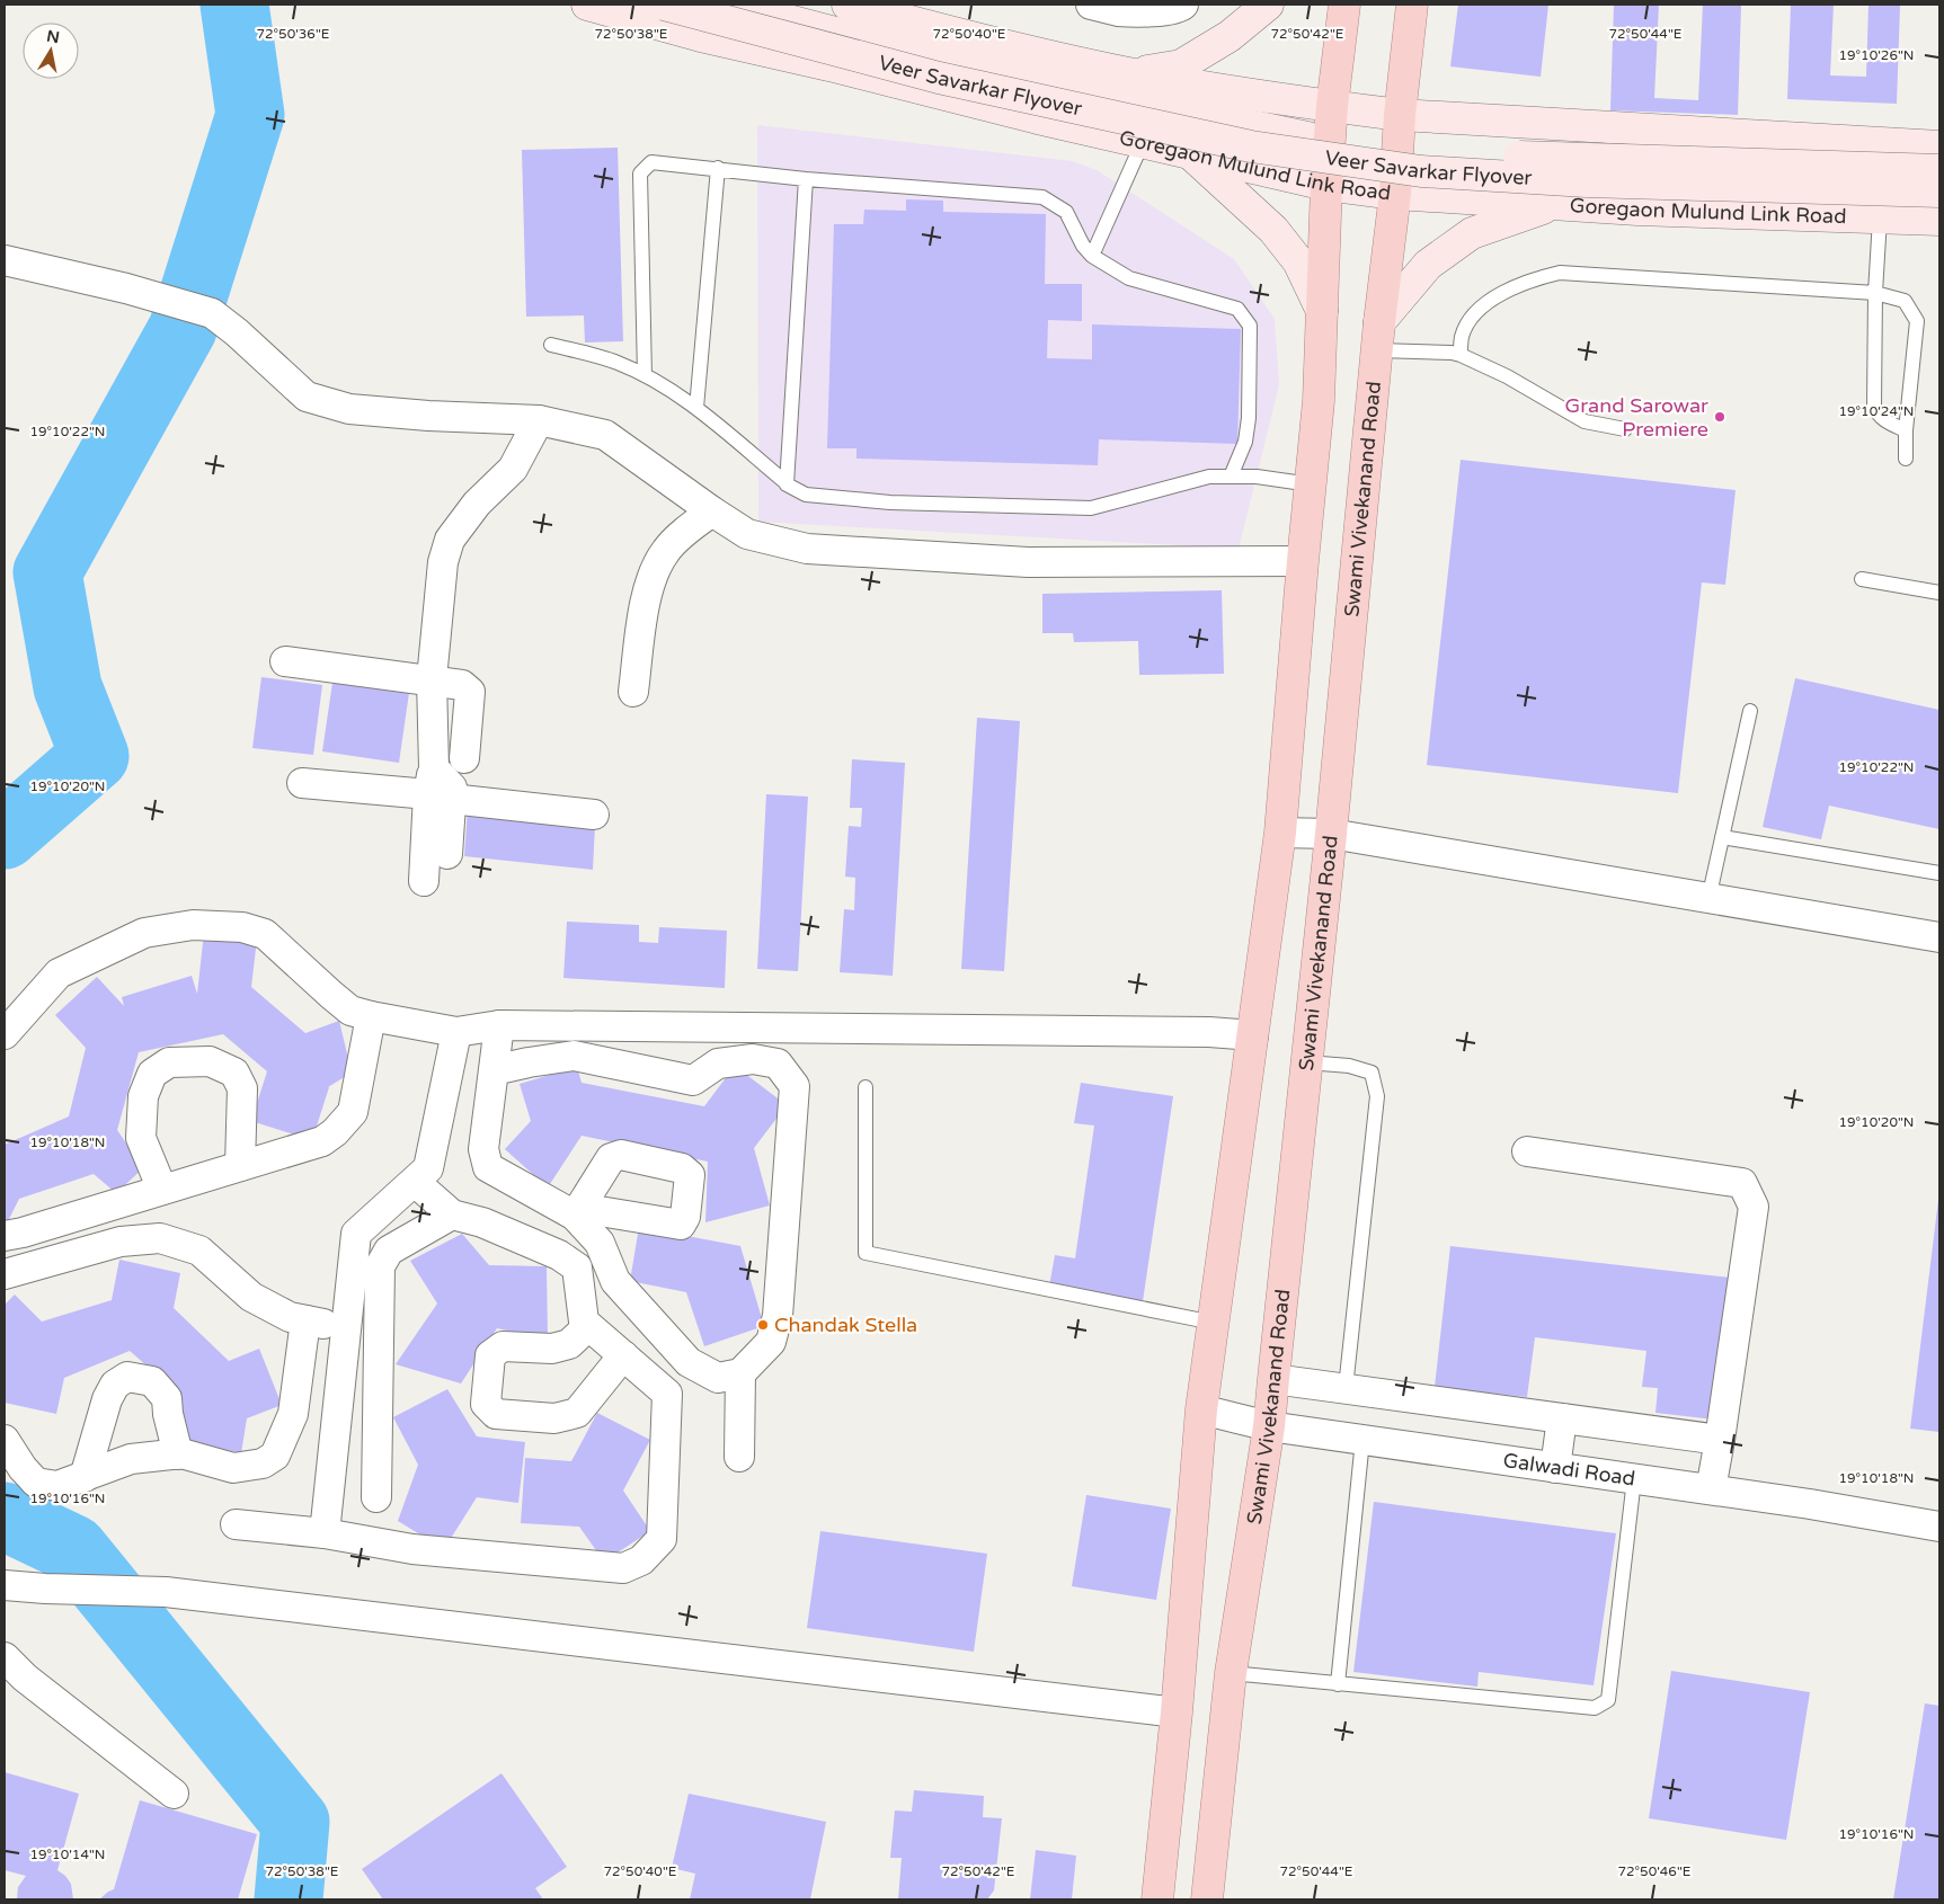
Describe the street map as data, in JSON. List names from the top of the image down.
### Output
{
  "streets": {
    "main road": ["Veer Savarkar Flyover", "Goregaon Mulund Link Road", "Swami Vivekanand Road"],
    "street": ["Galwadi Road"]
  },
  "crossings": [
    ["Goregaon Mulund Link Road", "Swami Vivekanand Road"],
    ["Swami Vivekanand Road", "Galwadi Road"]
  ],
  "places": ["Grand Sarowar Premiere", "Chandak Stella"],
  "north": "top",
  "coordinates": [
    "72°50'38\"E",
    "72°50'40\"E",
    "72°50'42\"E",
    "72°50'36\"E",
    "72°50'44\"E",
    "19°10'26\"N",
    "19°10'24\"N",
    "19°10'22\"N",
    "19°10'20\"N",
    "19°10'18\"N",
    "19°10'16\"N",
    "19°10'14\"N",
    "72°50'46\"E"
  ]
}
